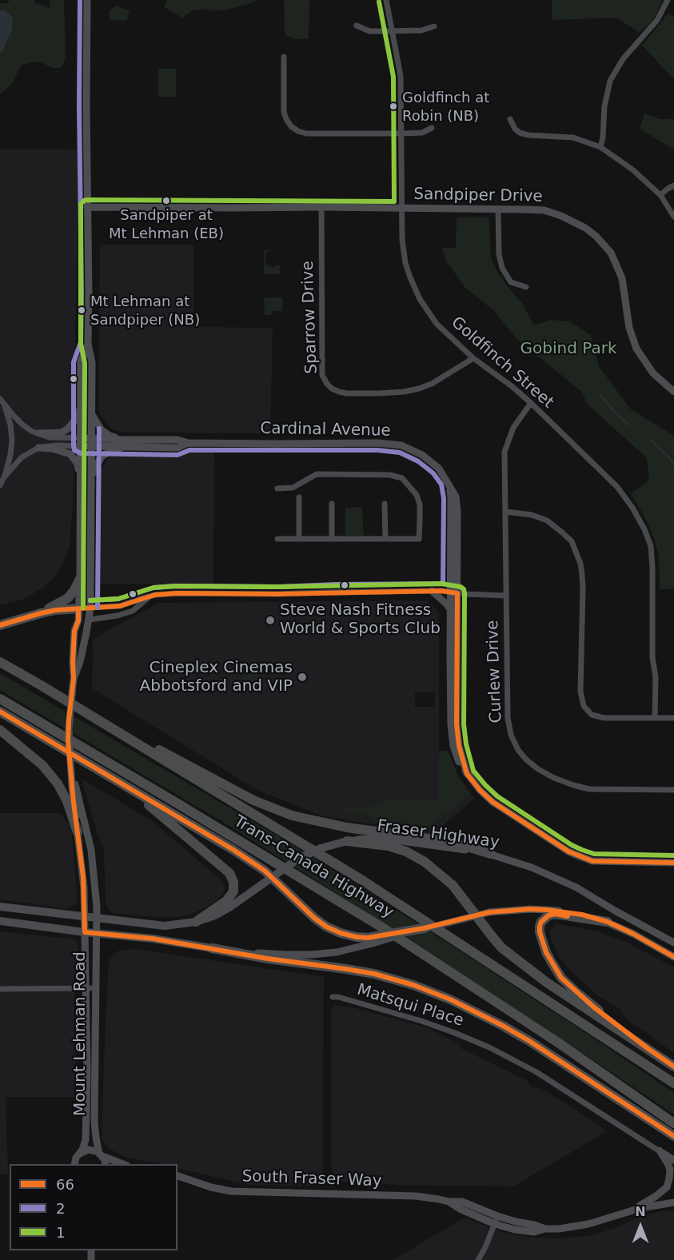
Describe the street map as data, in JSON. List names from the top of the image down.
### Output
{
  "streets": {
    "highway": ["Trans-Canada Highway"],
    "main road": [
      "Sandpiper Drive",
      "Cardinal Avenue",
      "Fraser Highway",
      "Mount Lehman Road",
      "South Fraser Way"
    ],
    "street": [
      "Sparrow Drive",
      "Goldfinch Street",
      "Curlew Drive",
      "Matsqui Place"
    ]
  },
  "crossings": [
    ["Sandpiper Drive", "Sparrow Drive"],
    ["Sandpiper Drive", "Goldfinch Street"],
    ["Sandpiper Drive", "Mount Lehman Road"],
    ["Sparrow Drive", "Goldfinch Street"],
    ["Goldfinch Street", "Curlew Drive"],
    ["Cardinal Avenue", "Mount Lehman Road"],
    ["Fraser Highway", "Mount Lehman Road"]
  ],
  "parks": ["Gobind Park"],
  "places": [
    "Goldfinch at Robin (NB)",
    "Sandpiper at Mt Lehman (EB)",
    "Mt Lehman at Sandpiper (NB)",
    "Steve Nash Fitness World & Sports Club",
    "Cineplex Cinemas Abbotsford and VIP"
  ],
  "lines": ["transit line 2", "transit line 1", "transit line 66"],
  "legend": ["66", "2", "1"],
  "north": "top"
}
